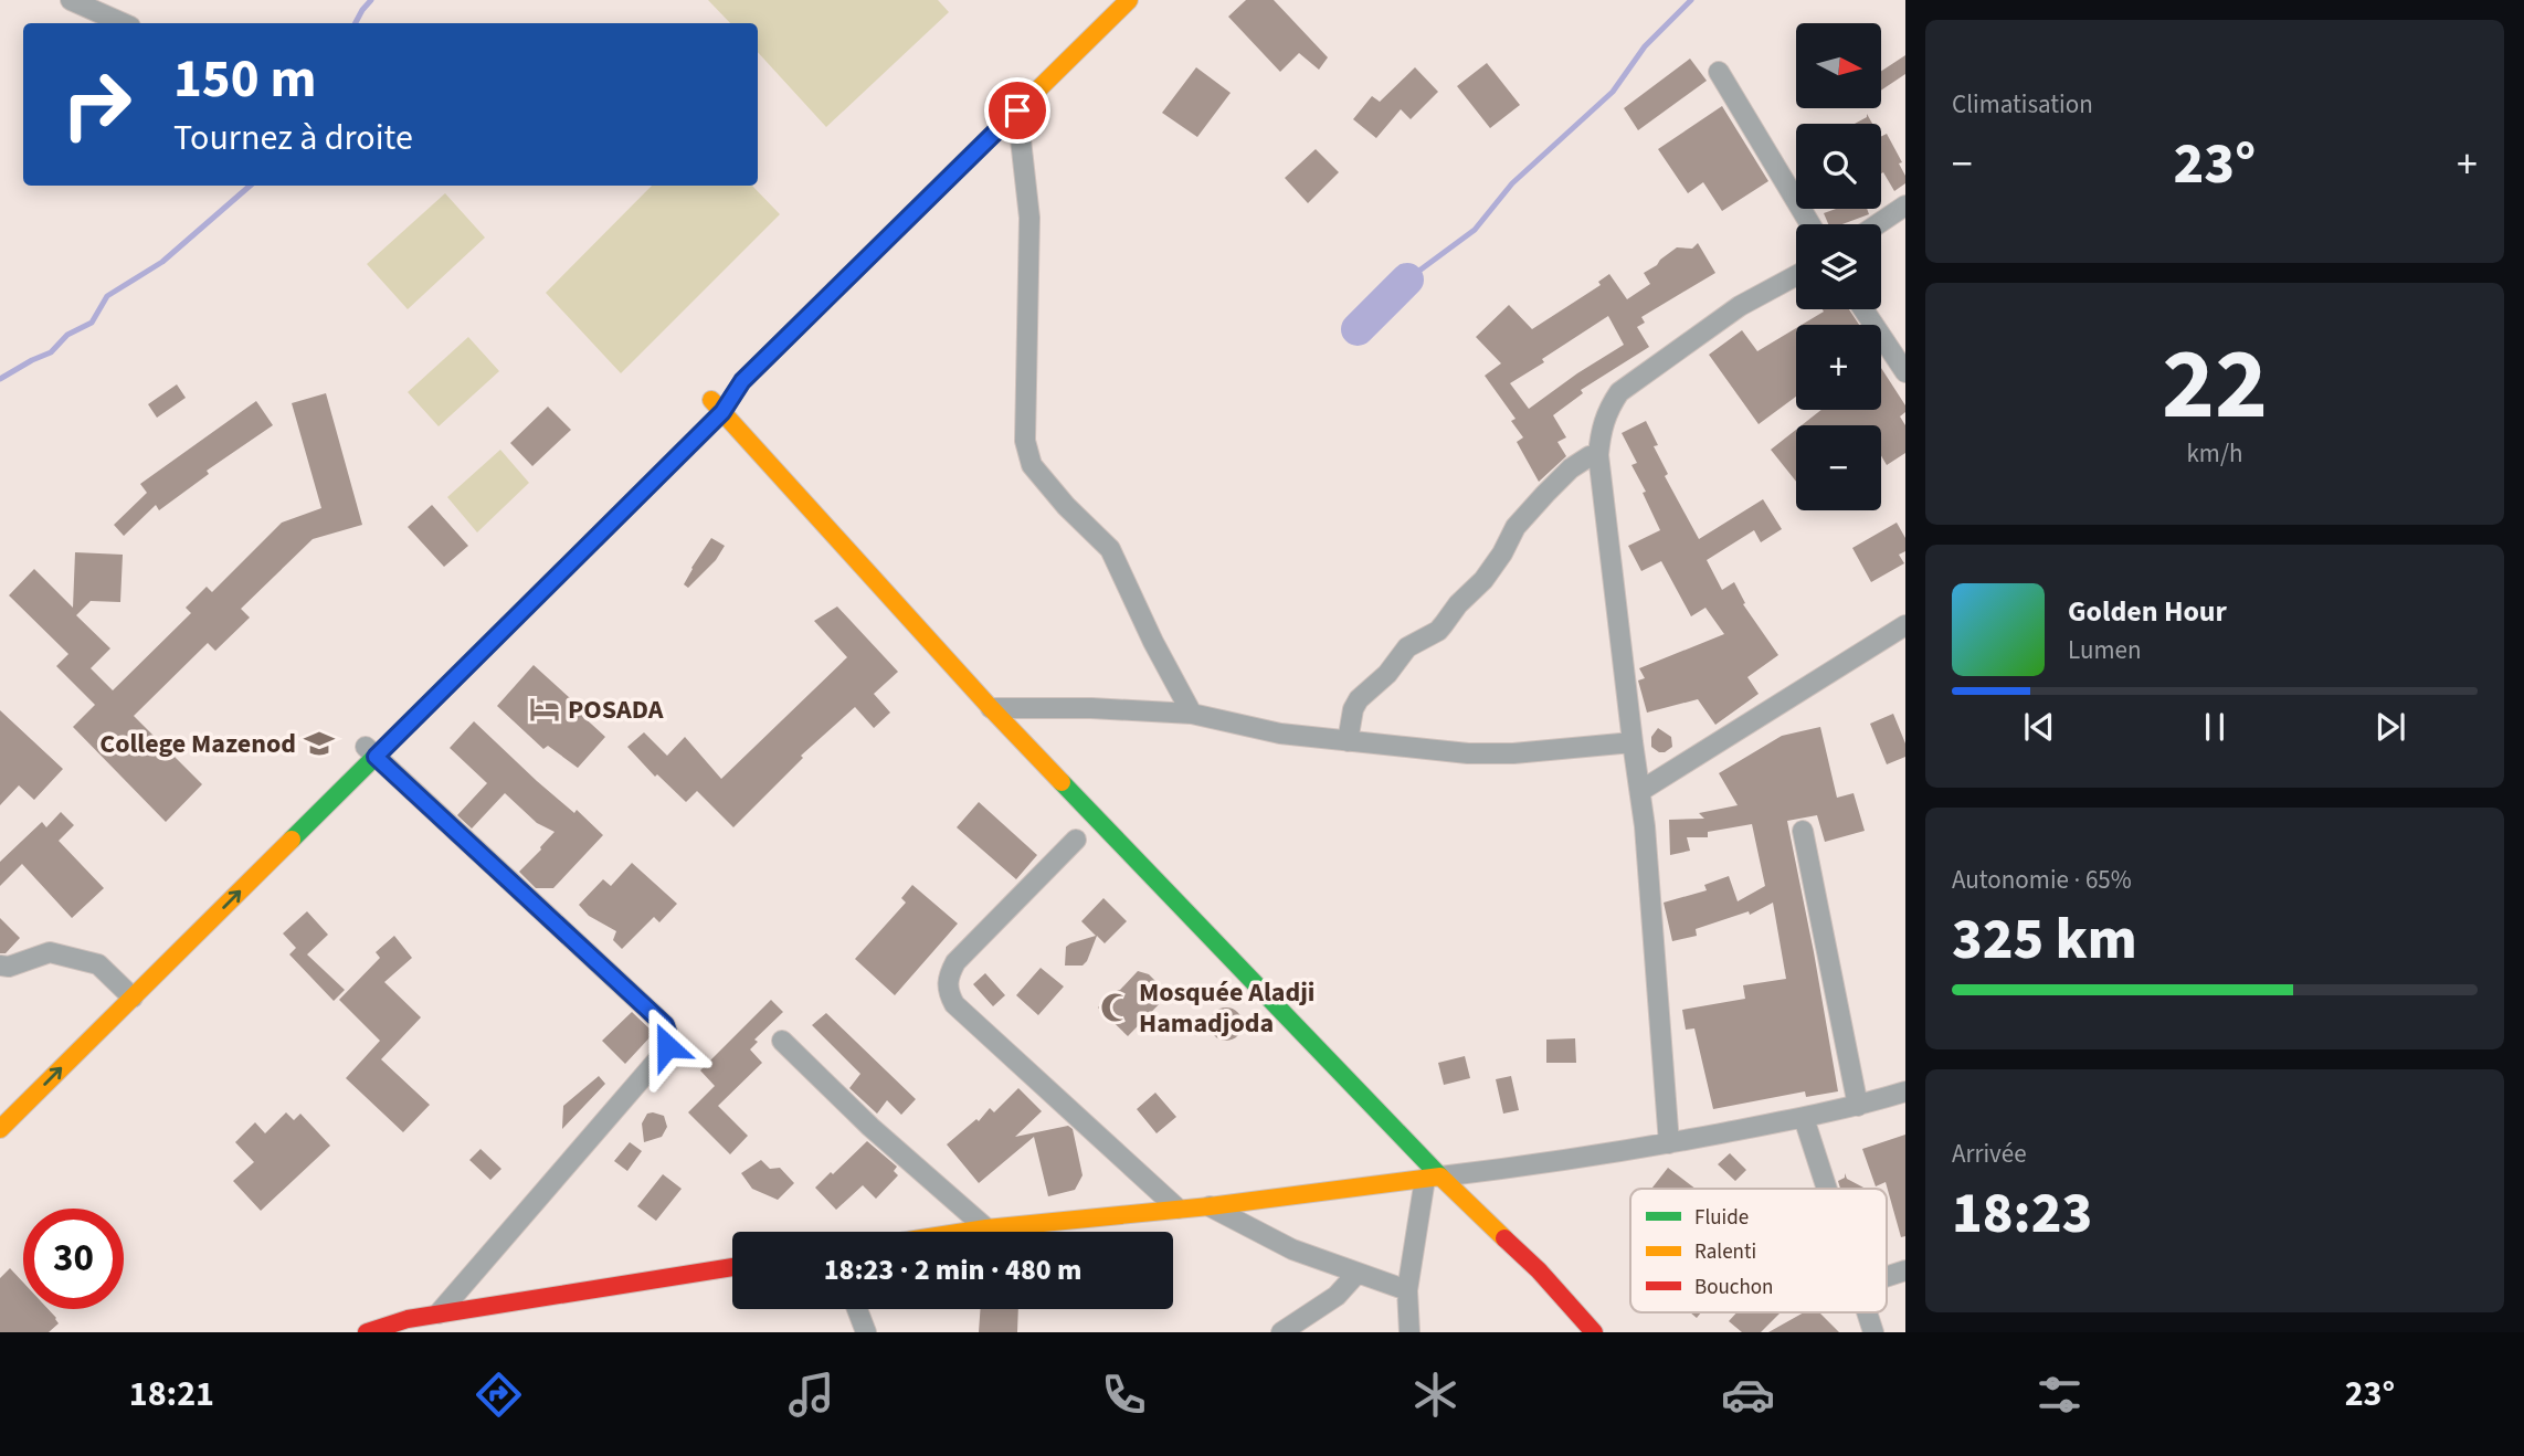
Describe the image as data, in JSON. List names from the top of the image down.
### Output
{
  "places": {
    "hotel": ["POSADA"],
    "school or university": ["College Mazenod"],
    "mosque": ["Mosquée Aladji Hamadjoda"]
  },
  "legend": ["Fluide", "Ralenti", "Bouchon"],
  "north": "right",
  "page": {
    "tile": [
      "Climatisation",
      ["22", "km/h"],
      ["Autonomie · 65%", "325 km"],
      ["Arrivée", "18:23"]
    ],
    "map_buttons": ["+", "−"],
    "turn": ["150 m", "Tournez à droite"],
    "heat": ["−", "23°", "+"],
    "song": ["Golden Hour", "Lumen"],
    "limit": "30",
    "trip": "18:23 · 2 min · 480 m",
    "tabs": ["18:21", "23°"]
  }
}
